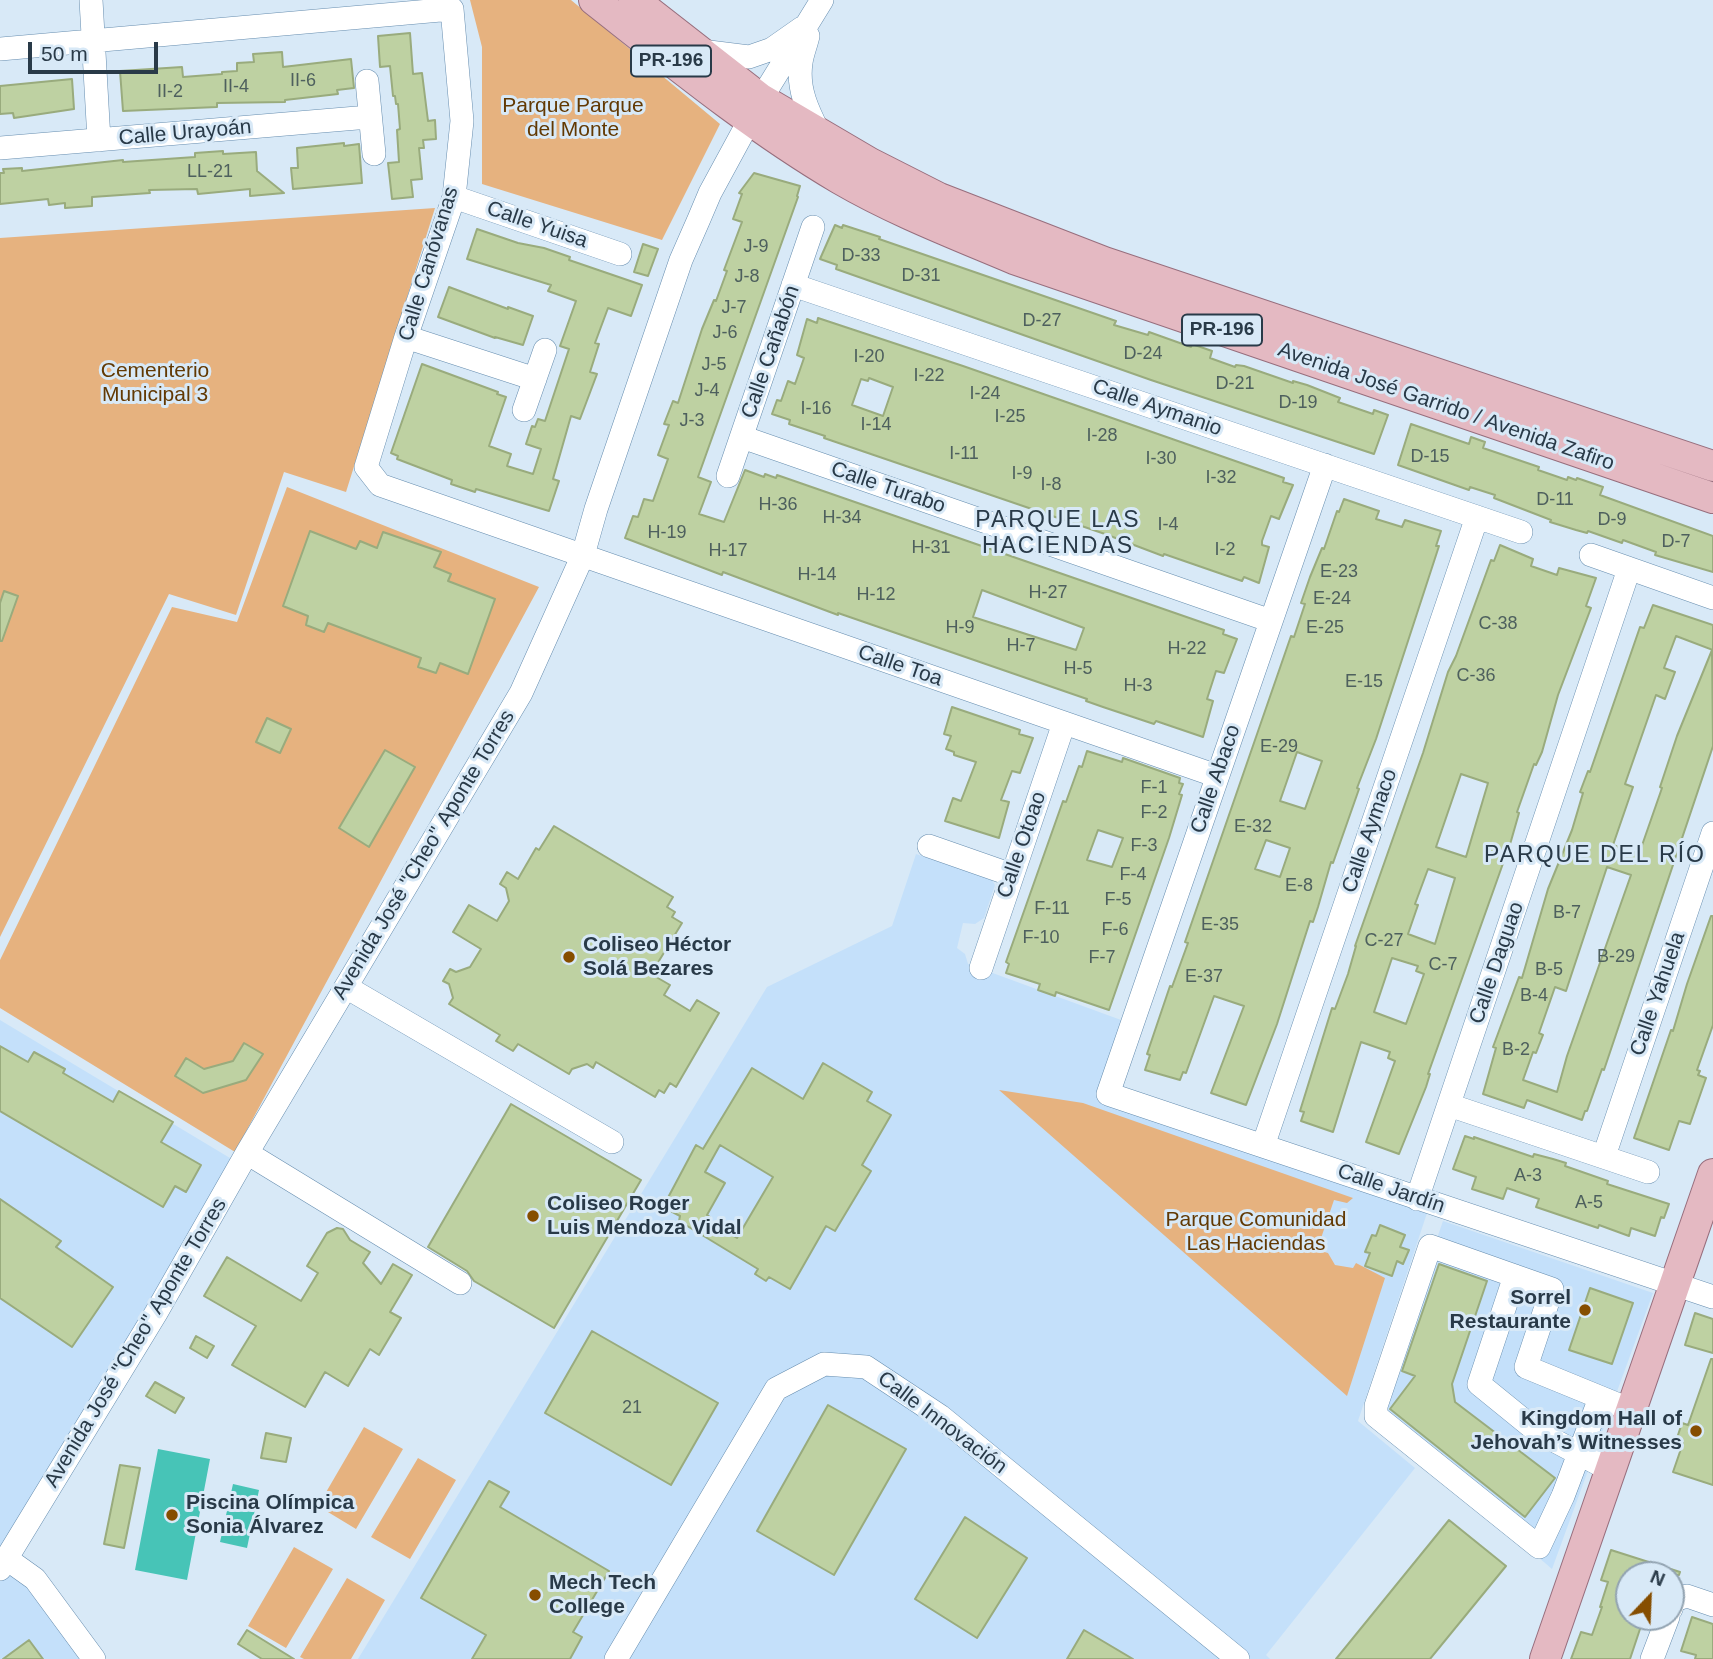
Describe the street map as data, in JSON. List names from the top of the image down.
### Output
{
  "streets": {
    "main road": ["PR-196", "Avenida José Garrido / Avenida Zafiro"],
    "street": [
      "Calle Urayoán",
      "Calle Yuisa",
      "Calle Canóvanas",
      "Calle Cañabón",
      "Calle Aymanio",
      "Calle Turabo",
      "Calle Toa",
      "Calle Abaco",
      "Calle Aymaco",
      "Calle Otoao",
      "Avenida José \"Cheo\" Aponte Torres",
      "Calle Daguao",
      "Calle Yahuela",
      "Calle Jardín",
      "Calle Innovación"
    ]
  },
  "crossings": [
    ["Calle Yuisa", "Calle Canóvanas"],
    ["Calle Canóvanas", "Calle Toa"],
    ["Calle Canóvanas", "Avenida José \"Cheo\" Aponte Torres"],
    ["Calle Cañabón", "Calle Aymanio"],
    ["Calle Cañabón", "Calle Turabo"],
    ["Avenida José Garrido / Avenida Zafiro", "Avenida José \"Cheo\" Aponte Torres"],
    ["Calle Aymanio", "Calle Abaco"],
    ["Calle Aymanio", "Calle Aymaco"],
    ["Calle Turabo", "Calle Abaco"],
    ["Calle Toa", "Calle Abaco"],
    ["Calle Toa", "Calle Otoao"],
    ["Calle Toa", "Avenida José \"Cheo\" Aponte Torres"],
    ["Calle Abaco", "Calle Jardín"],
    ["Calle Aymaco", "Calle Jardín"],
    ["Calle Daguao", "Calle Jardín"]
  ],
  "districts": ["PARQUE LAS HACIENDAS", "PARQUE DEL RÍO"],
  "parks": ["Parque Parque del Monte", "Cementerio Municipal 3", "Parque Comunidad Las Haciendas"],
  "places": [
    "Coliseo Héctor Solá Bezares",
    "Coliseo Roger Luis Mendoza Vidal",
    "Sorrel Restaurante",
    "Kingdom Hall of Jehovah’s Witnesses",
    "Piscina Olímpica Sonia Álvarez",
    "Mech Tech College"
  ],
  "house_numbers": [
    "II-6",
    "II-4",
    "II-2",
    "LL-21",
    "J-9",
    "D-33",
    "D-31",
    "J-8",
    "J-7",
    "D-27",
    "J-6",
    "D-24",
    "I-20",
    "J-5",
    "I-22",
    "D-21",
    "J-4",
    "I-24",
    "D-19",
    "I-16",
    "I-25",
    "J-3",
    "I-14",
    "I-28",
    "I-11",
    "D-15",
    "I-30",
    "I-9",
    "I-32",
    "I-8",
    "D-11",
    "H-36",
    "H-34",
    "D-9",
    "I-4",
    "H-19",
    "D-7",
    "H-31",
    "I-2",
    "H-17",
    "E-23",
    "H-14",
    "H-27",
    "H-12",
    "E-24",
    "C-38",
    "H-9",
    "E-25",
    "H-7",
    "H-22",
    "H-5",
    "C-36",
    "E-15",
    "H-3",
    "E-29",
    "F-1",
    "F-2",
    "E-32",
    "F-3",
    "F-4",
    "E-8",
    "F-5",
    "F-11",
    "B-7",
    "E-35",
    "F-6",
    "F-10",
    "C-27",
    "B-29",
    "F-7",
    "C-7",
    "B-5",
    "E-37",
    "B-4",
    "B-2",
    "A-3",
    "A-5",
    "21"
  ],
  "scale_bar": "50 m",
  "north": "top right"
}
